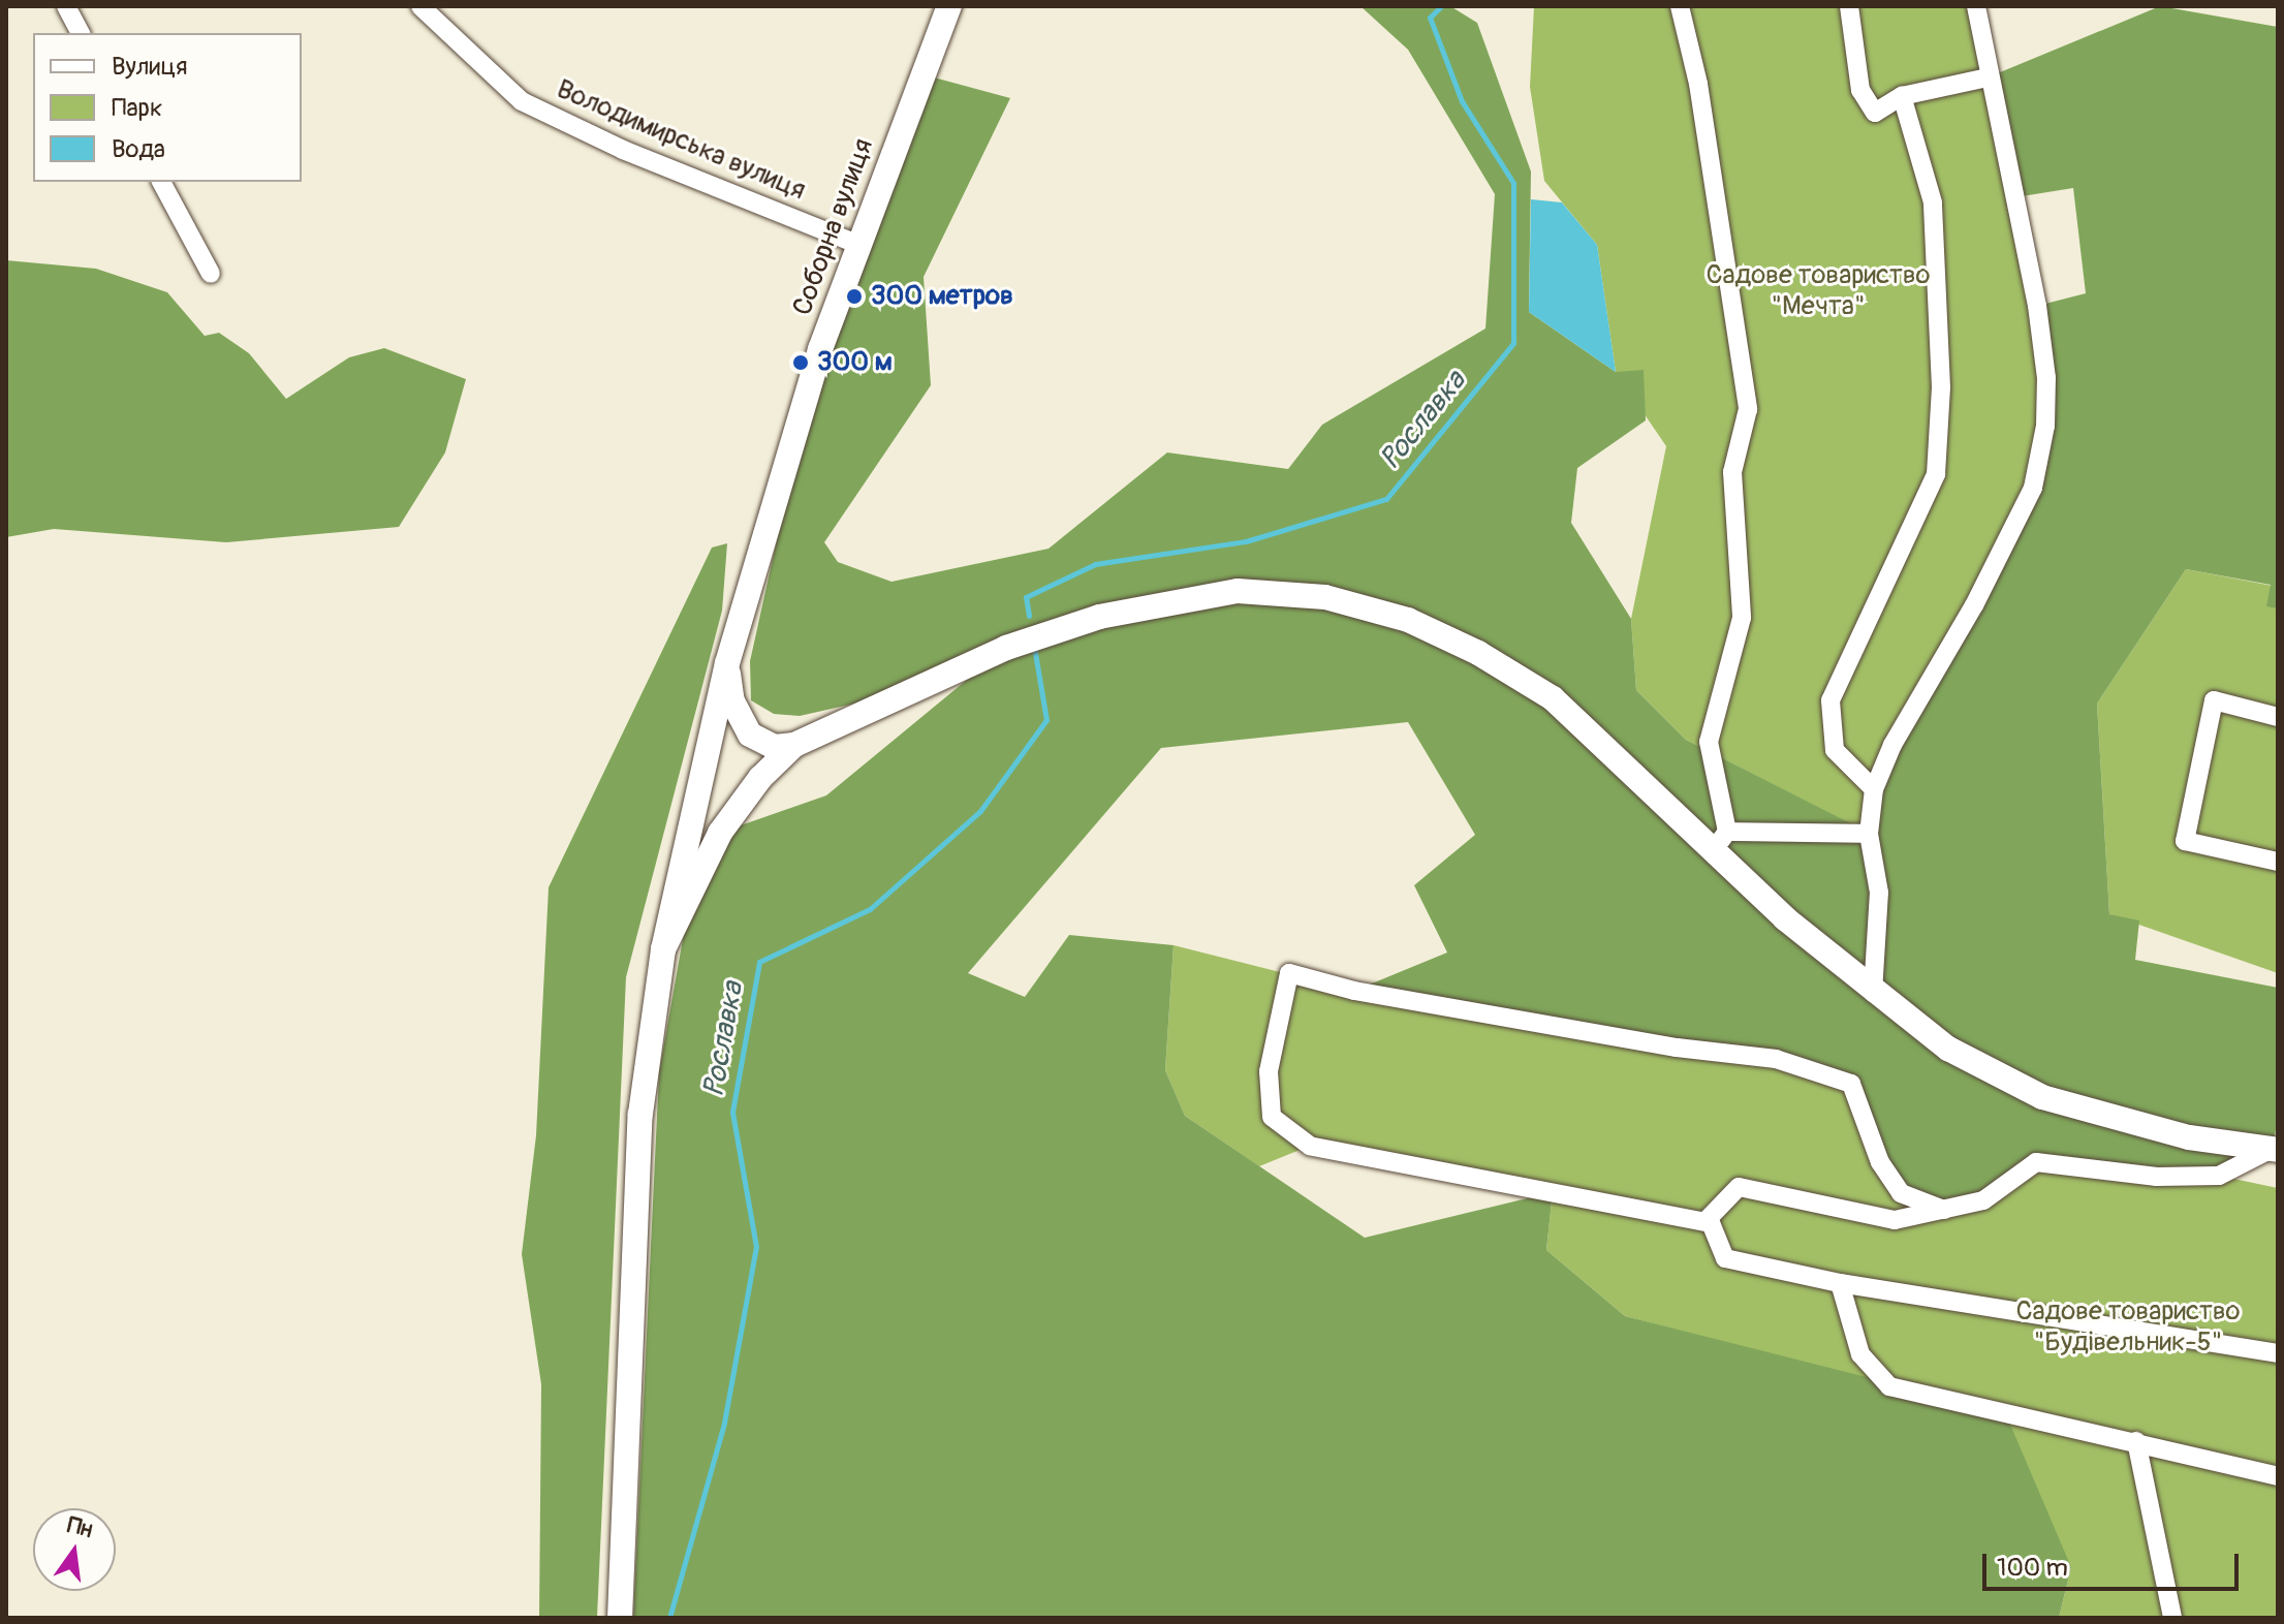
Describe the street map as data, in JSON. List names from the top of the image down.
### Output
{
  "streets": {
    "main road": ["Соборна вулиця"],
    "street": ["Володимирська вулиця"]
  },
  "crossings": [
    ["Володимирська вулиця", "Соборна вулиця"]
  ],
  "water": ["Рославка"],
  "parks": ["Садове товариство \"Мечта\"", "Садове товариство \"Будівельник-5\""],
  "places": ["300 метров", "300 м"],
  "legend": ["Вулиця", "Парк", "Вода"],
  "scale_bar": "100 m",
  "north": "top"
}
